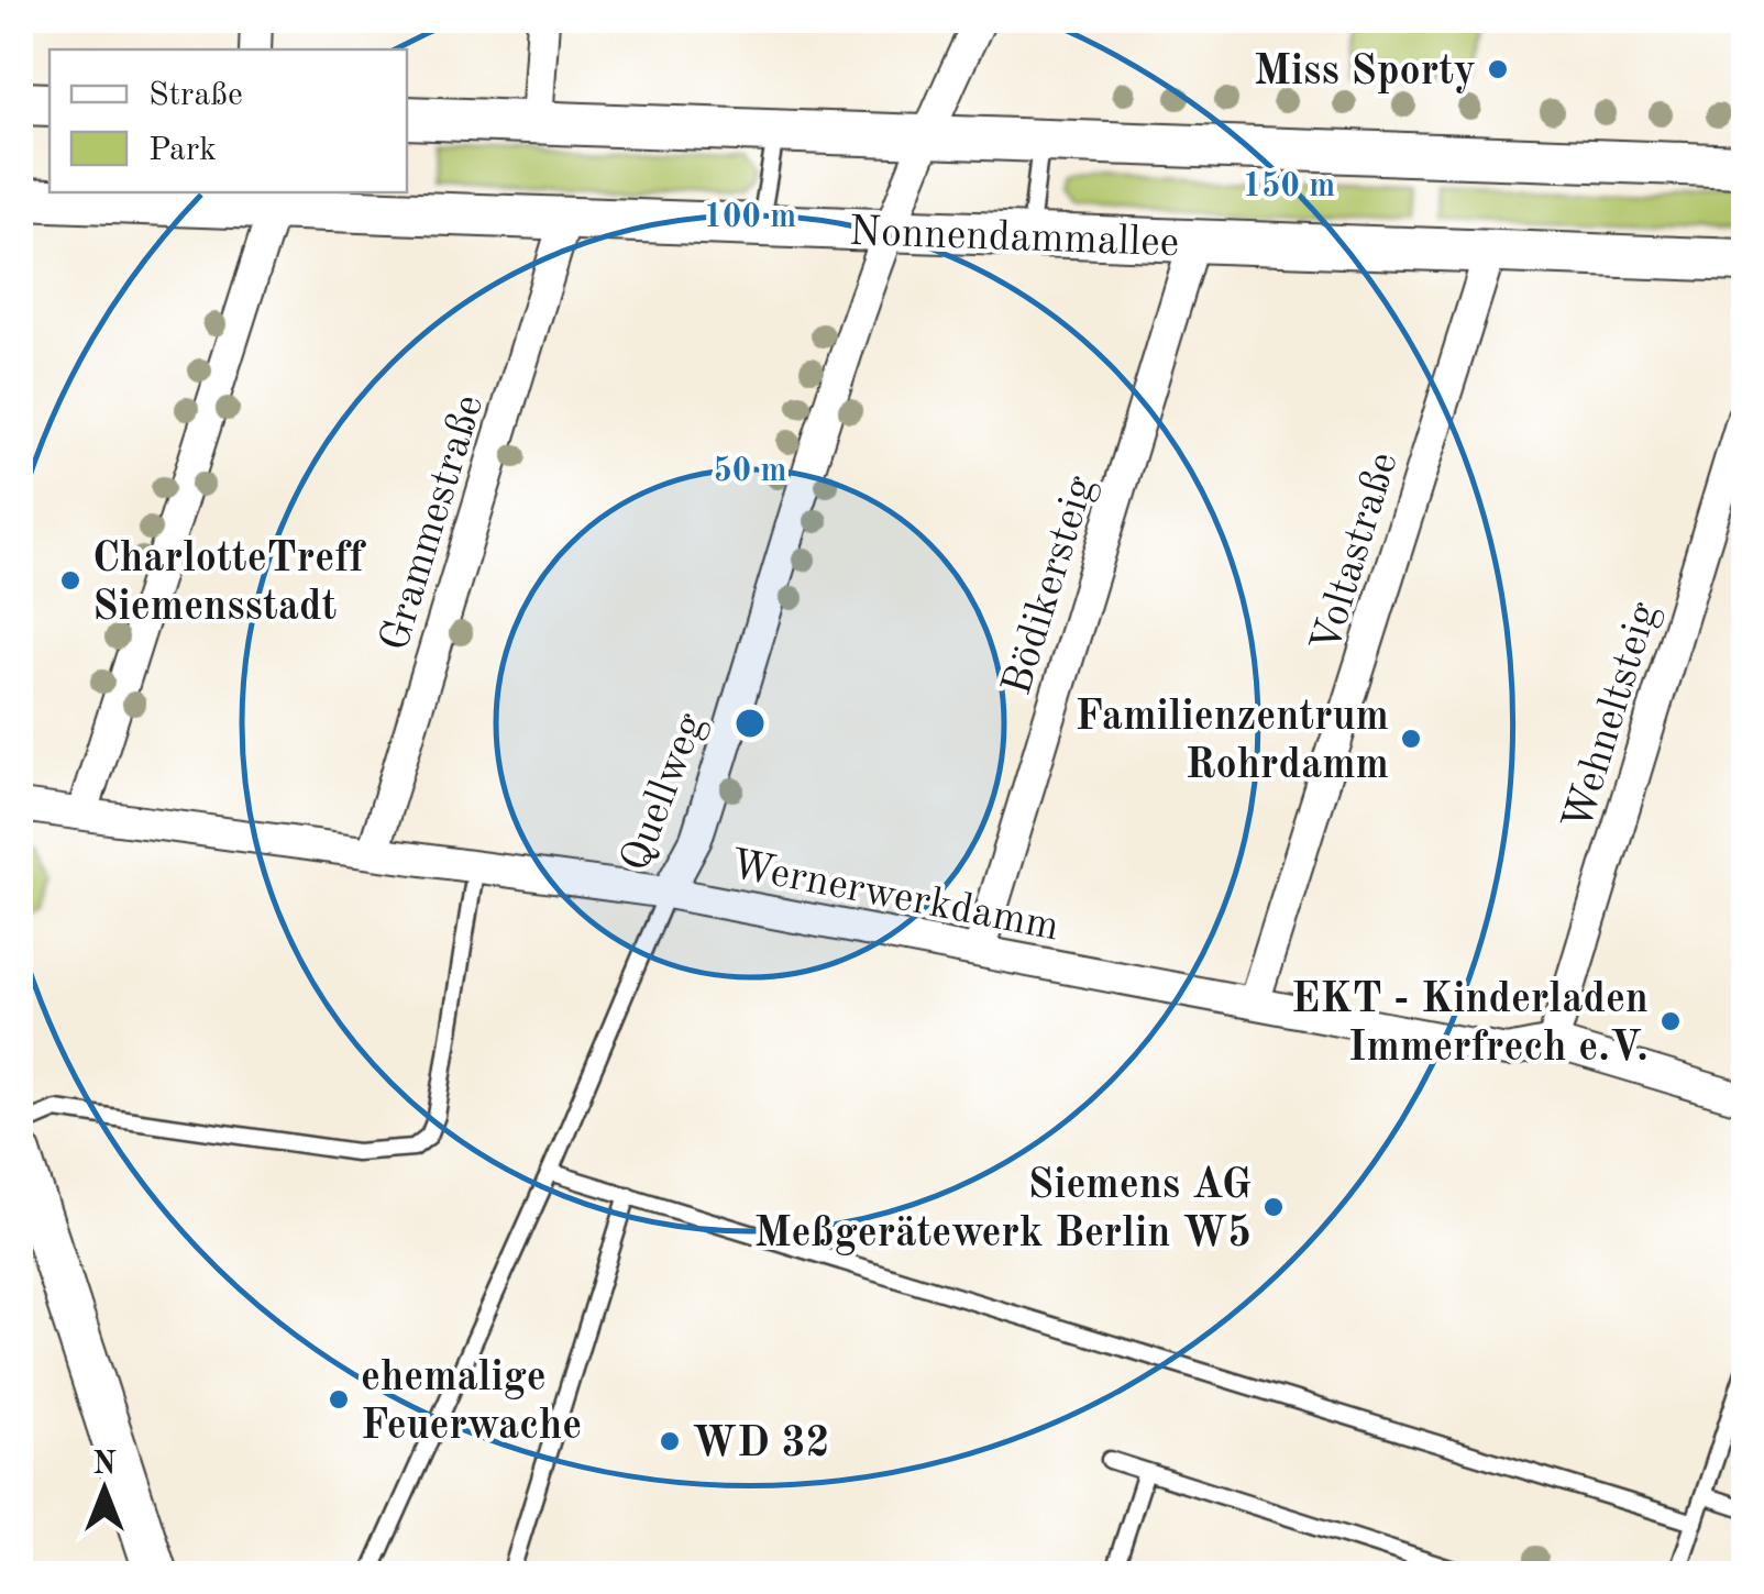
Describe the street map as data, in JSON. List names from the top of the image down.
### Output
{
  "streets": {
    "main road": ["Nonnendammallee"],
    "street": [
      "Grammestraße",
      "Voltastraße",
      "Bödikersteig",
      "Wehneltsteig",
      "Quellweg",
      "Wernerwerkdamm"
    ]
  },
  "crossings": [
    ["Nonnendammallee", "Grammestraße"],
    ["Nonnendammallee", "Voltastraße"],
    ["Nonnendammallee", "Bödikersteig"],
    ["Nonnendammallee", "Quellweg"],
    ["Grammestraße", "Wernerwerkdamm"],
    ["Voltastraße", "Wernerwerkdamm"],
    ["Bödikersteig", "Wernerwerkdamm"],
    ["Wehneltsteig", "Wernerwerkdamm"],
    ["Quellweg", "Wernerwerkdamm"]
  ],
  "places": [
    "Miss Sporty",
    "CharlotteTreff Siemensstadt",
    "Familienzentrum Rohrdamm",
    "EKT - Kinderladen Immerfrech e.V.",
    "Siemens AG Meßgerätewerk Berlin W5",
    "ehemalige Feuerwache",
    "WD 32"
  ],
  "legend": ["Straße", "Park"],
  "north": "top",
  "rings": ["150 m", "100 m", "50 m"]
}
